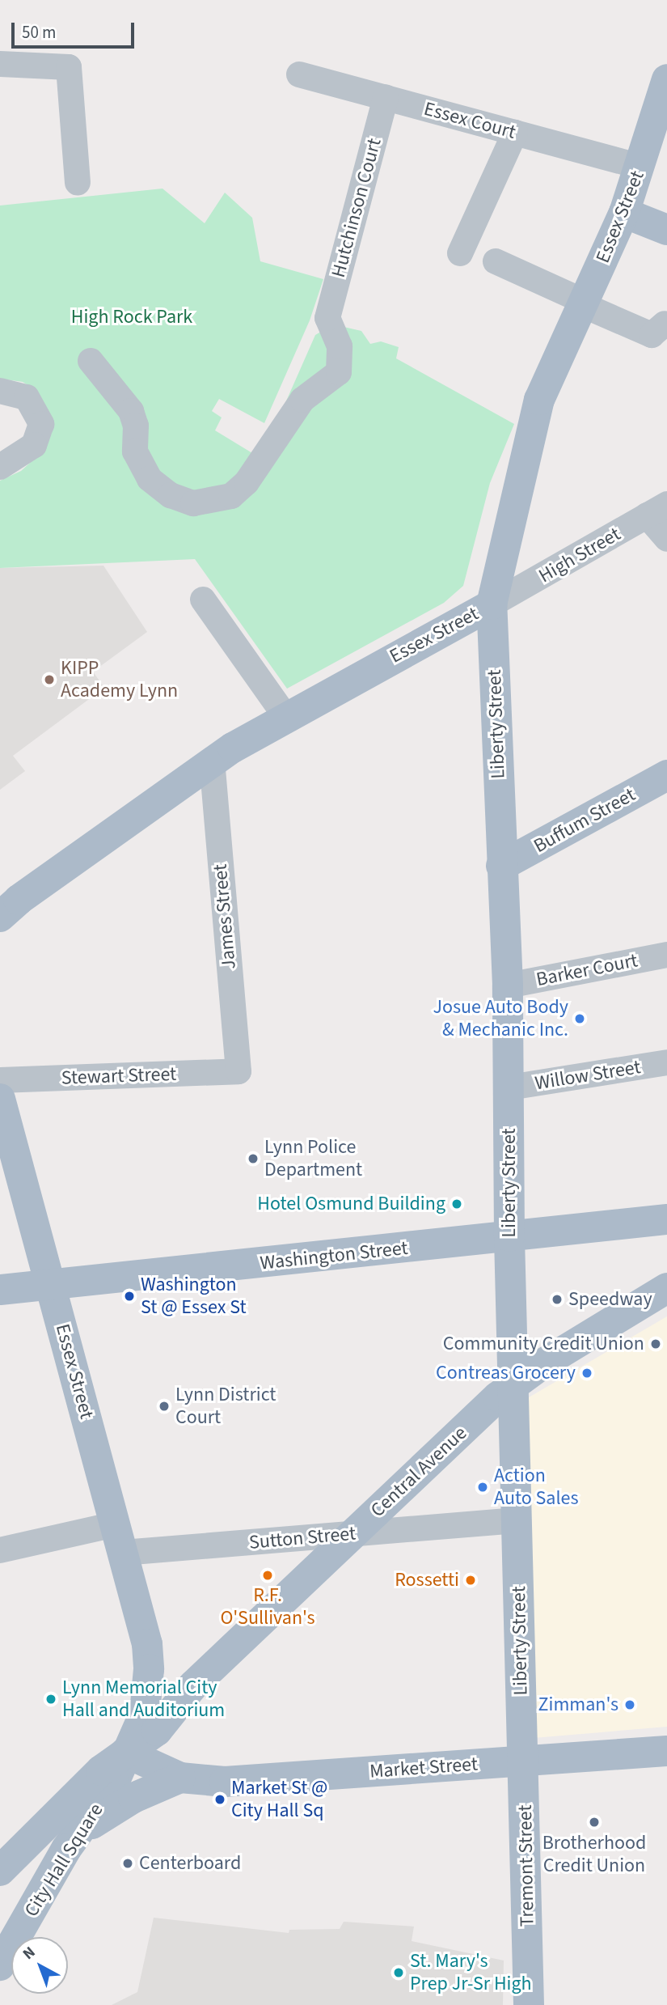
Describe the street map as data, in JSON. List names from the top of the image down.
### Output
{
  "streets": {
    "main road": [
      "Essex Street",
      "Liberty Street",
      "Buffum Street",
      "Washington Street",
      "Central Avenue",
      "Market Street",
      "City Hall Square",
      "Tremont Street"
    ],
    "street": [
      "Essex Court",
      "Hutchinson Court",
      "High Street",
      "James Street",
      "Barker Court",
      "Willow Street",
      "Stewart Street",
      "Sutton Street"
    ]
  },
  "crossings": [
    ["Essex Court", "Hutchinson Court"],
    ["Essex Court", "Essex Street"],
    ["Essex Street", "High Street"],
    ["Essex Street", "Liberty Street"],
    ["Essex Street", "James Street"],
    ["Essex Street", "Washington Street"],
    ["Essex Street", "Sutton Street"],
    ["Essex Street", "City Hall Square"],
    ["High Street", "Liberty Street"],
    ["Liberty Street", "Buffum Street"],
    ["Liberty Street", "Barker Court"],
    ["Liberty Street", "Willow Street"],
    ["Liberty Street", "Washington Street"],
    ["Liberty Street", "Central Avenue"],
    ["Liberty Street", "Sutton Street"],
    ["Liberty Street", "Market Street"],
    ["Liberty Street", "Tremont Street"],
    ["James Street", "Stewart Street"],
    ["Central Avenue", "Sutton Street"],
    ["Central Avenue", "City Hall Square"],
    ["Market Street", "City Hall Square"],
    ["Market Street", "Tremont Street"]
  ],
  "parks": ["High Rock Park"],
  "places": [
    "KIPP Academy Lynn",
    "Josue Auto Body & Mechanic Inc.",
    "Lynn Police Department",
    "Hotel Osmund Building",
    "Washington St @ Essex St",
    "Speedway",
    "Community Credit Union",
    "Contreas Grocery",
    "Lynn District Court",
    "Action Auto Sales",
    "R.F. O'Sullivan's",
    "Rossetti",
    "Lynn Memorial City Hall and Auditorium",
    "Zimman's",
    "Market St @ City Hall Sq",
    "Brotherhood Credit Union",
    "Centerboard",
    "St. Mary's Prep Jr-Sr High"
  ],
  "scale_bar": "50 m",
  "north": "top left"
}
